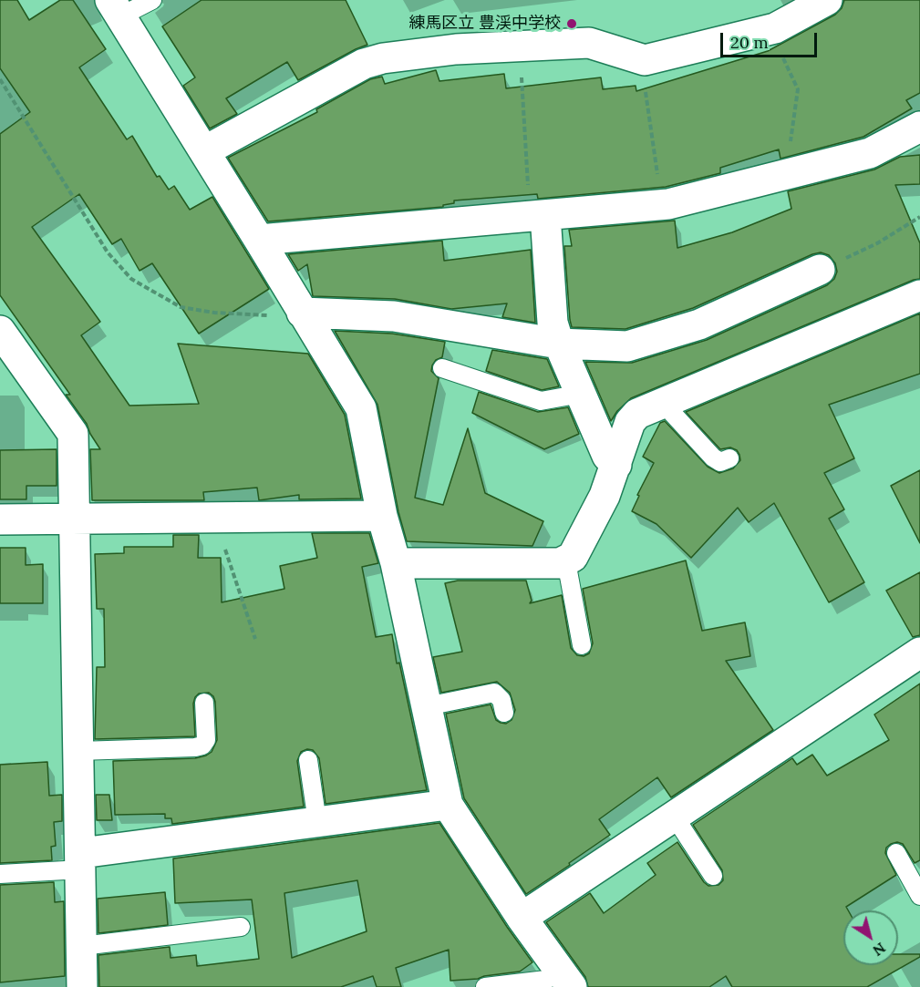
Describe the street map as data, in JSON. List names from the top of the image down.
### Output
{
  "places": ["練馬区立 豊渓中学校"],
  "scale_bar": "20 m",
  "north": "bottom right"
}
